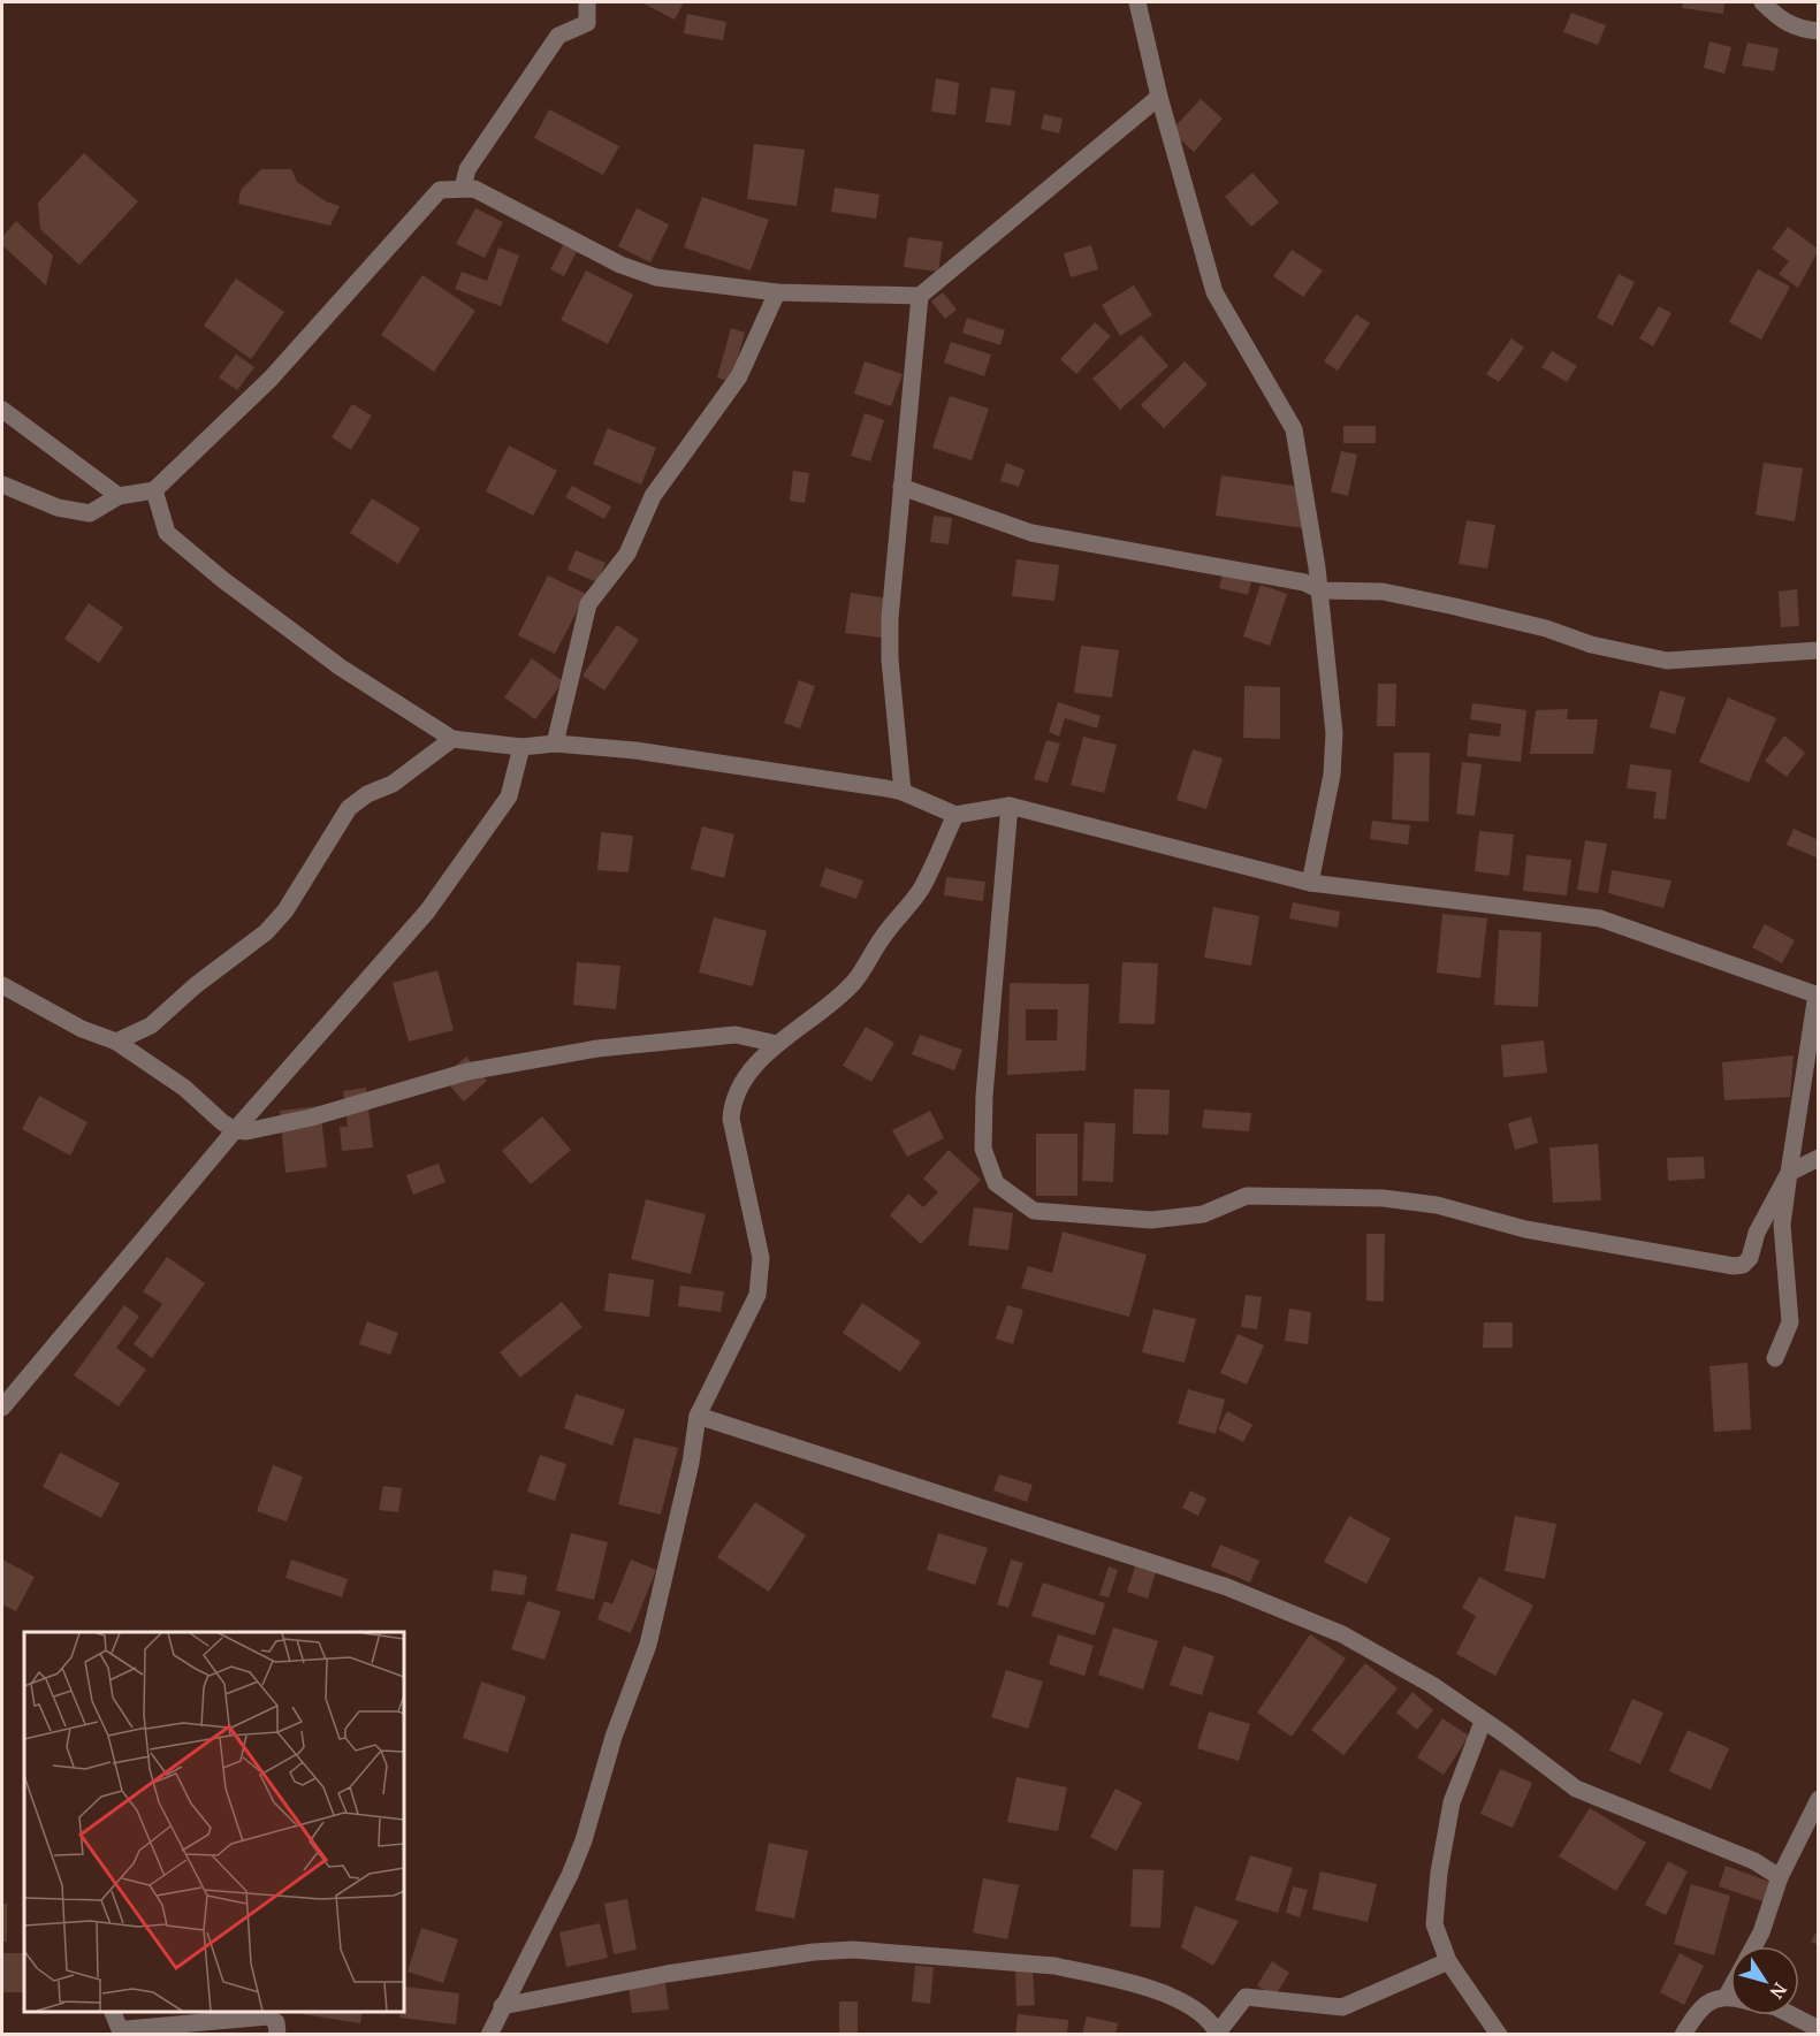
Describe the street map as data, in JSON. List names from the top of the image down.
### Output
{
  "north": "bottom right"
}
